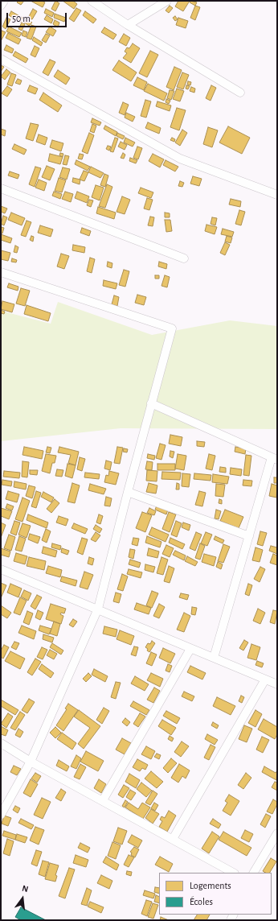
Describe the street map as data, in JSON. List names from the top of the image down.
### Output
{
  "legend": ["Logements", "Écoles"],
  "scale_bar": "50 m",
  "north": "top"
}
